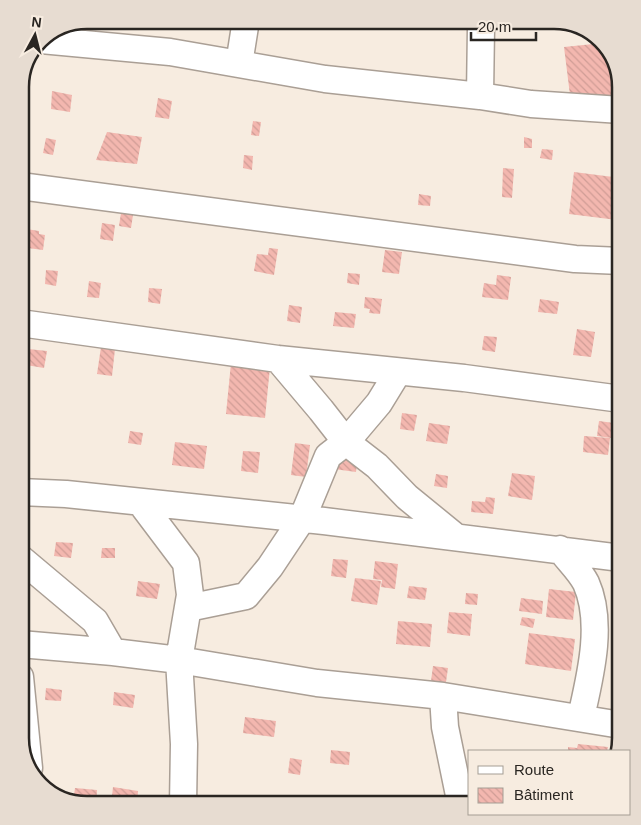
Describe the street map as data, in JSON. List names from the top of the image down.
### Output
{
  "legend": ["Route", "Bâtiment"],
  "scale_bar": "20 m",
  "north": "top"
}
